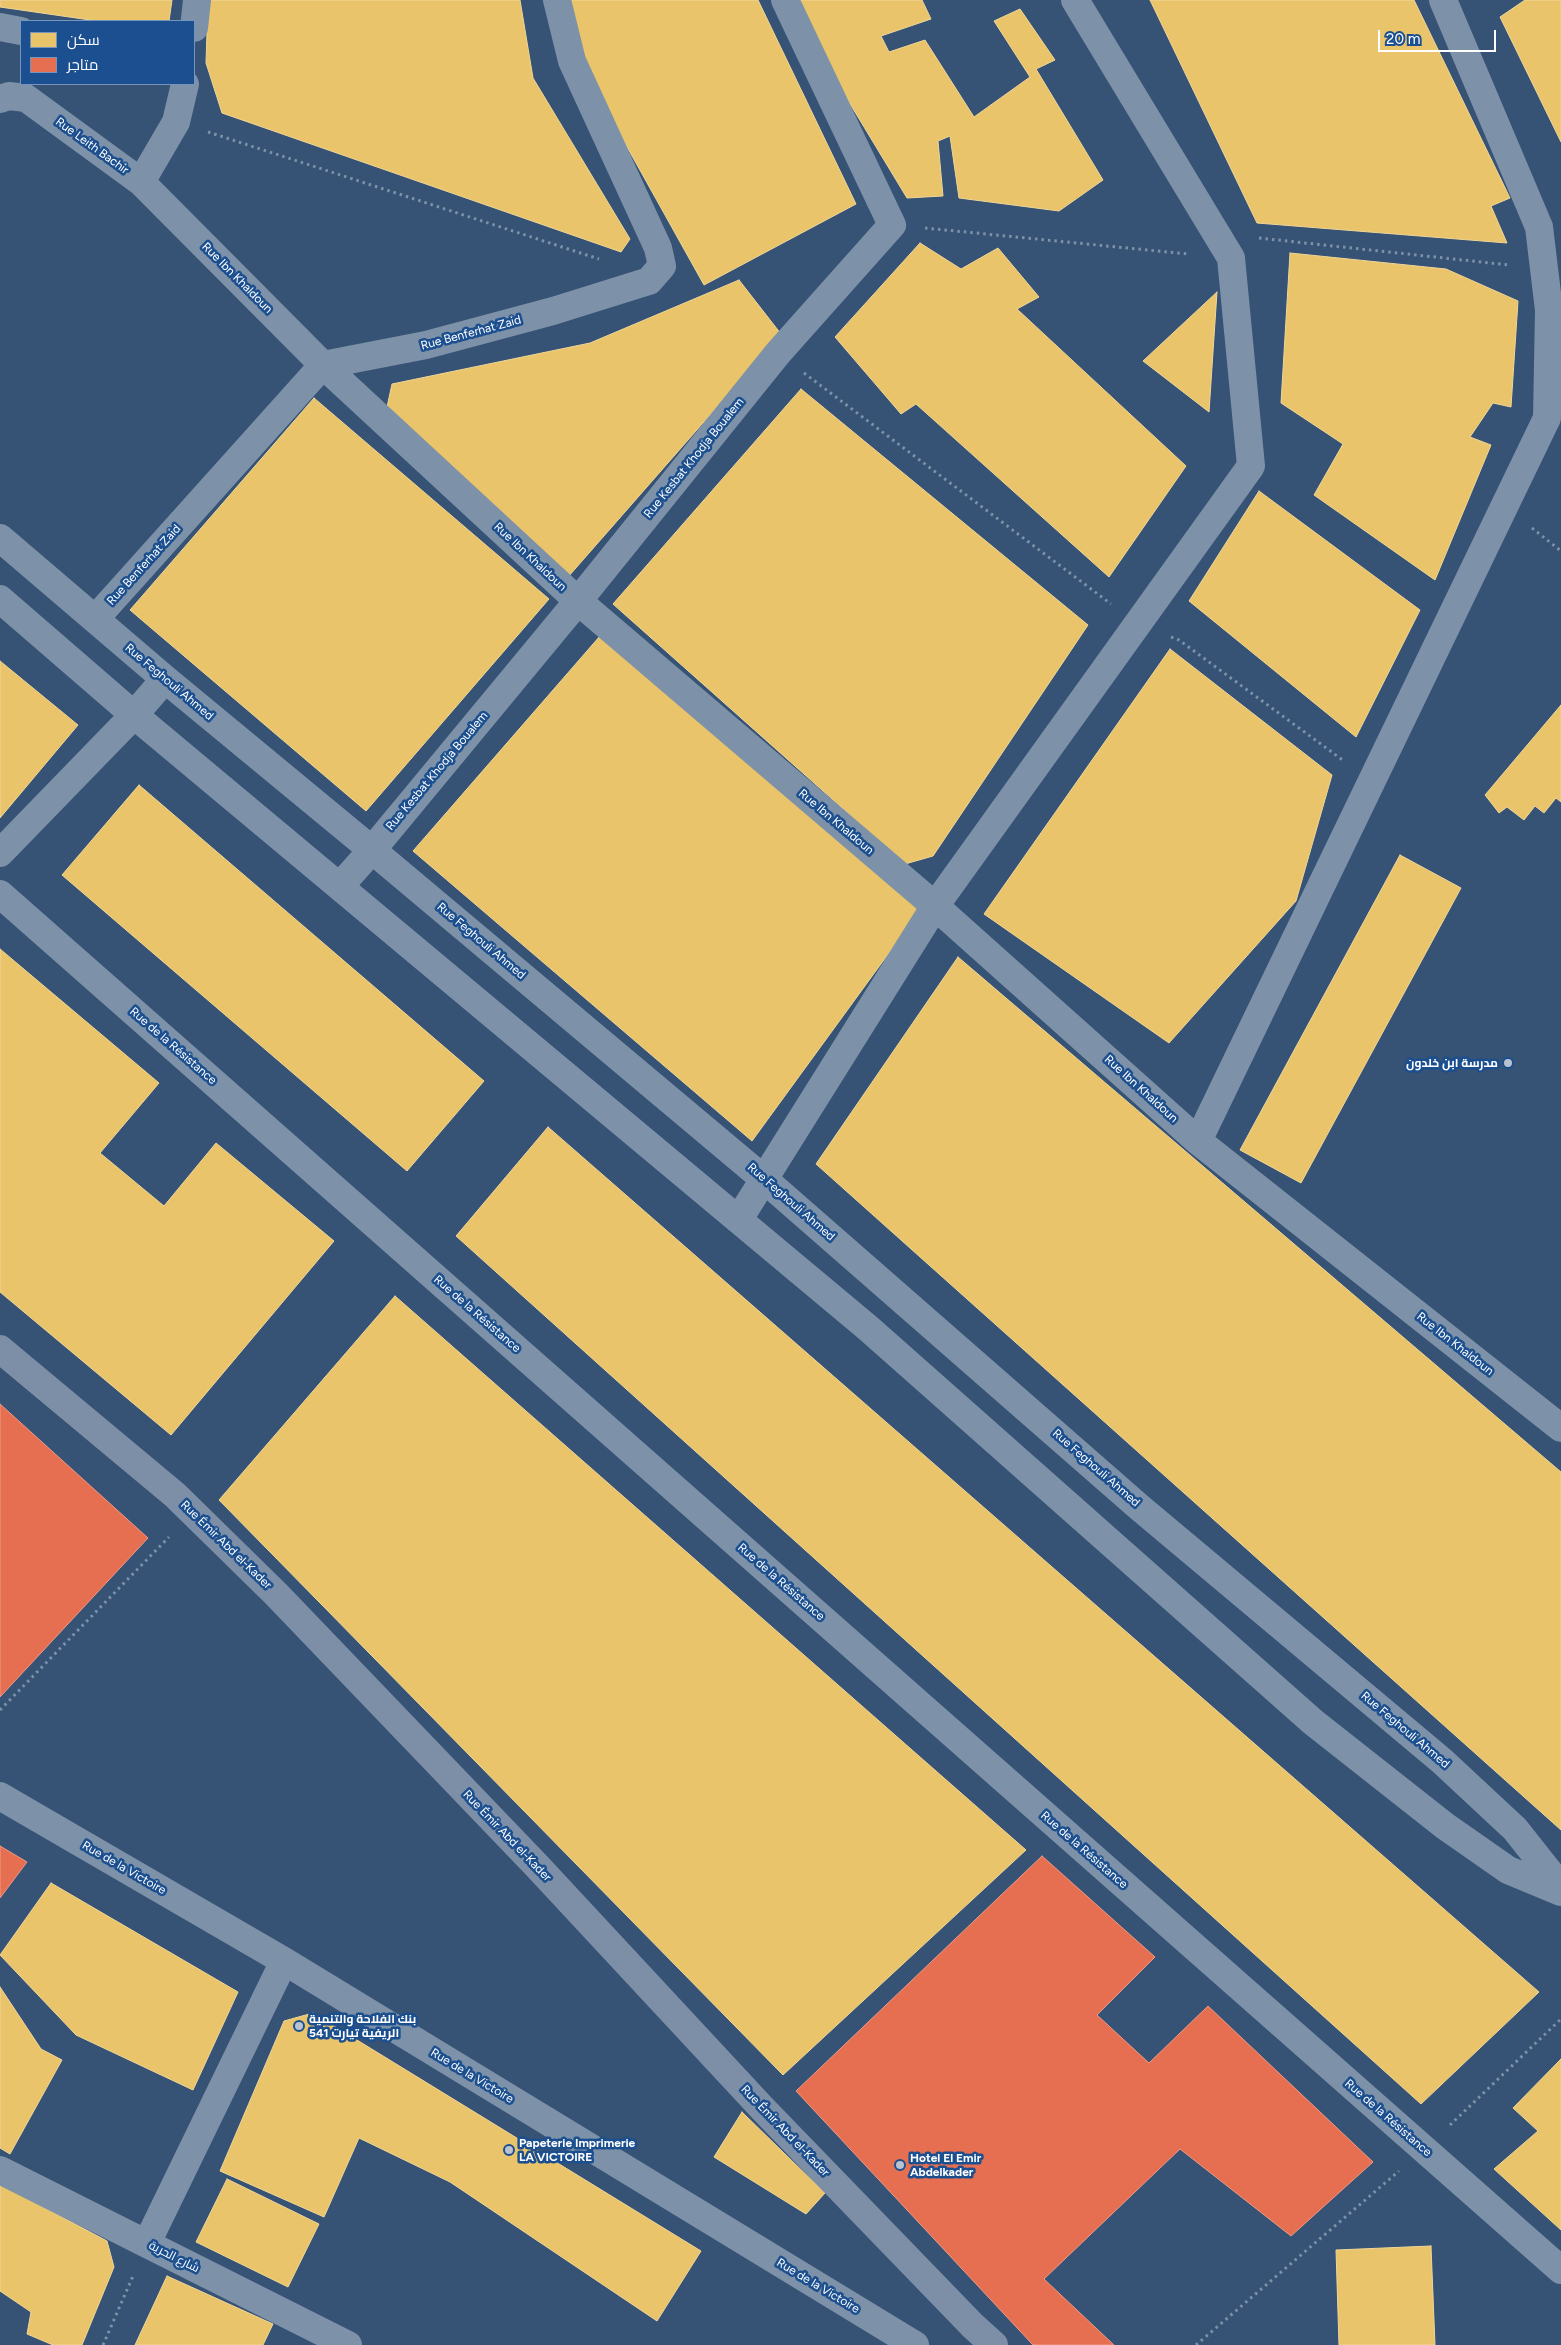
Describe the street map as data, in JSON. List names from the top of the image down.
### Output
{
  "streets": {
    "main road": ["Rue Émir Abd el-Kader"],
    "street": [
      "Rue Leith Bachir",
      "Rue Ibn Khaldoun",
      "Rue Benferhat Zaid",
      "Rue Kesbat Khodja Boualem",
      "Rue Feghouli Ahmed",
      "Rue de la Résistance",
      "Rue de la Victoire",
      "شارع الحرية"
    ]
  },
  "crossings": [
    ["Rue Leith Bachir", "Rue Ibn Khaldoun"],
    ["Rue Ibn Khaldoun", "Rue Benferhat Zaid"],
    ["Rue Ibn Khaldoun", "Rue Kesbat Khodja Boualem"],
    ["Rue Benferhat Zaid", "Rue Feghouli Ahmed"],
    ["Rue Kesbat Khodja Boualem", "Rue Feghouli Ahmed"]
  ],
  "places": [
    "مدرسة ابن خلدون",
    "بنك الفلاحة والتنمية الريفية تيارت 541",
    "Papeterie Imprimerie LA VICTOIRE",
    "Hotel El Emir Abdelkader"
  ],
  "legend": ["سكن", "متاجر"],
  "scale_bar": "20 m"
}
